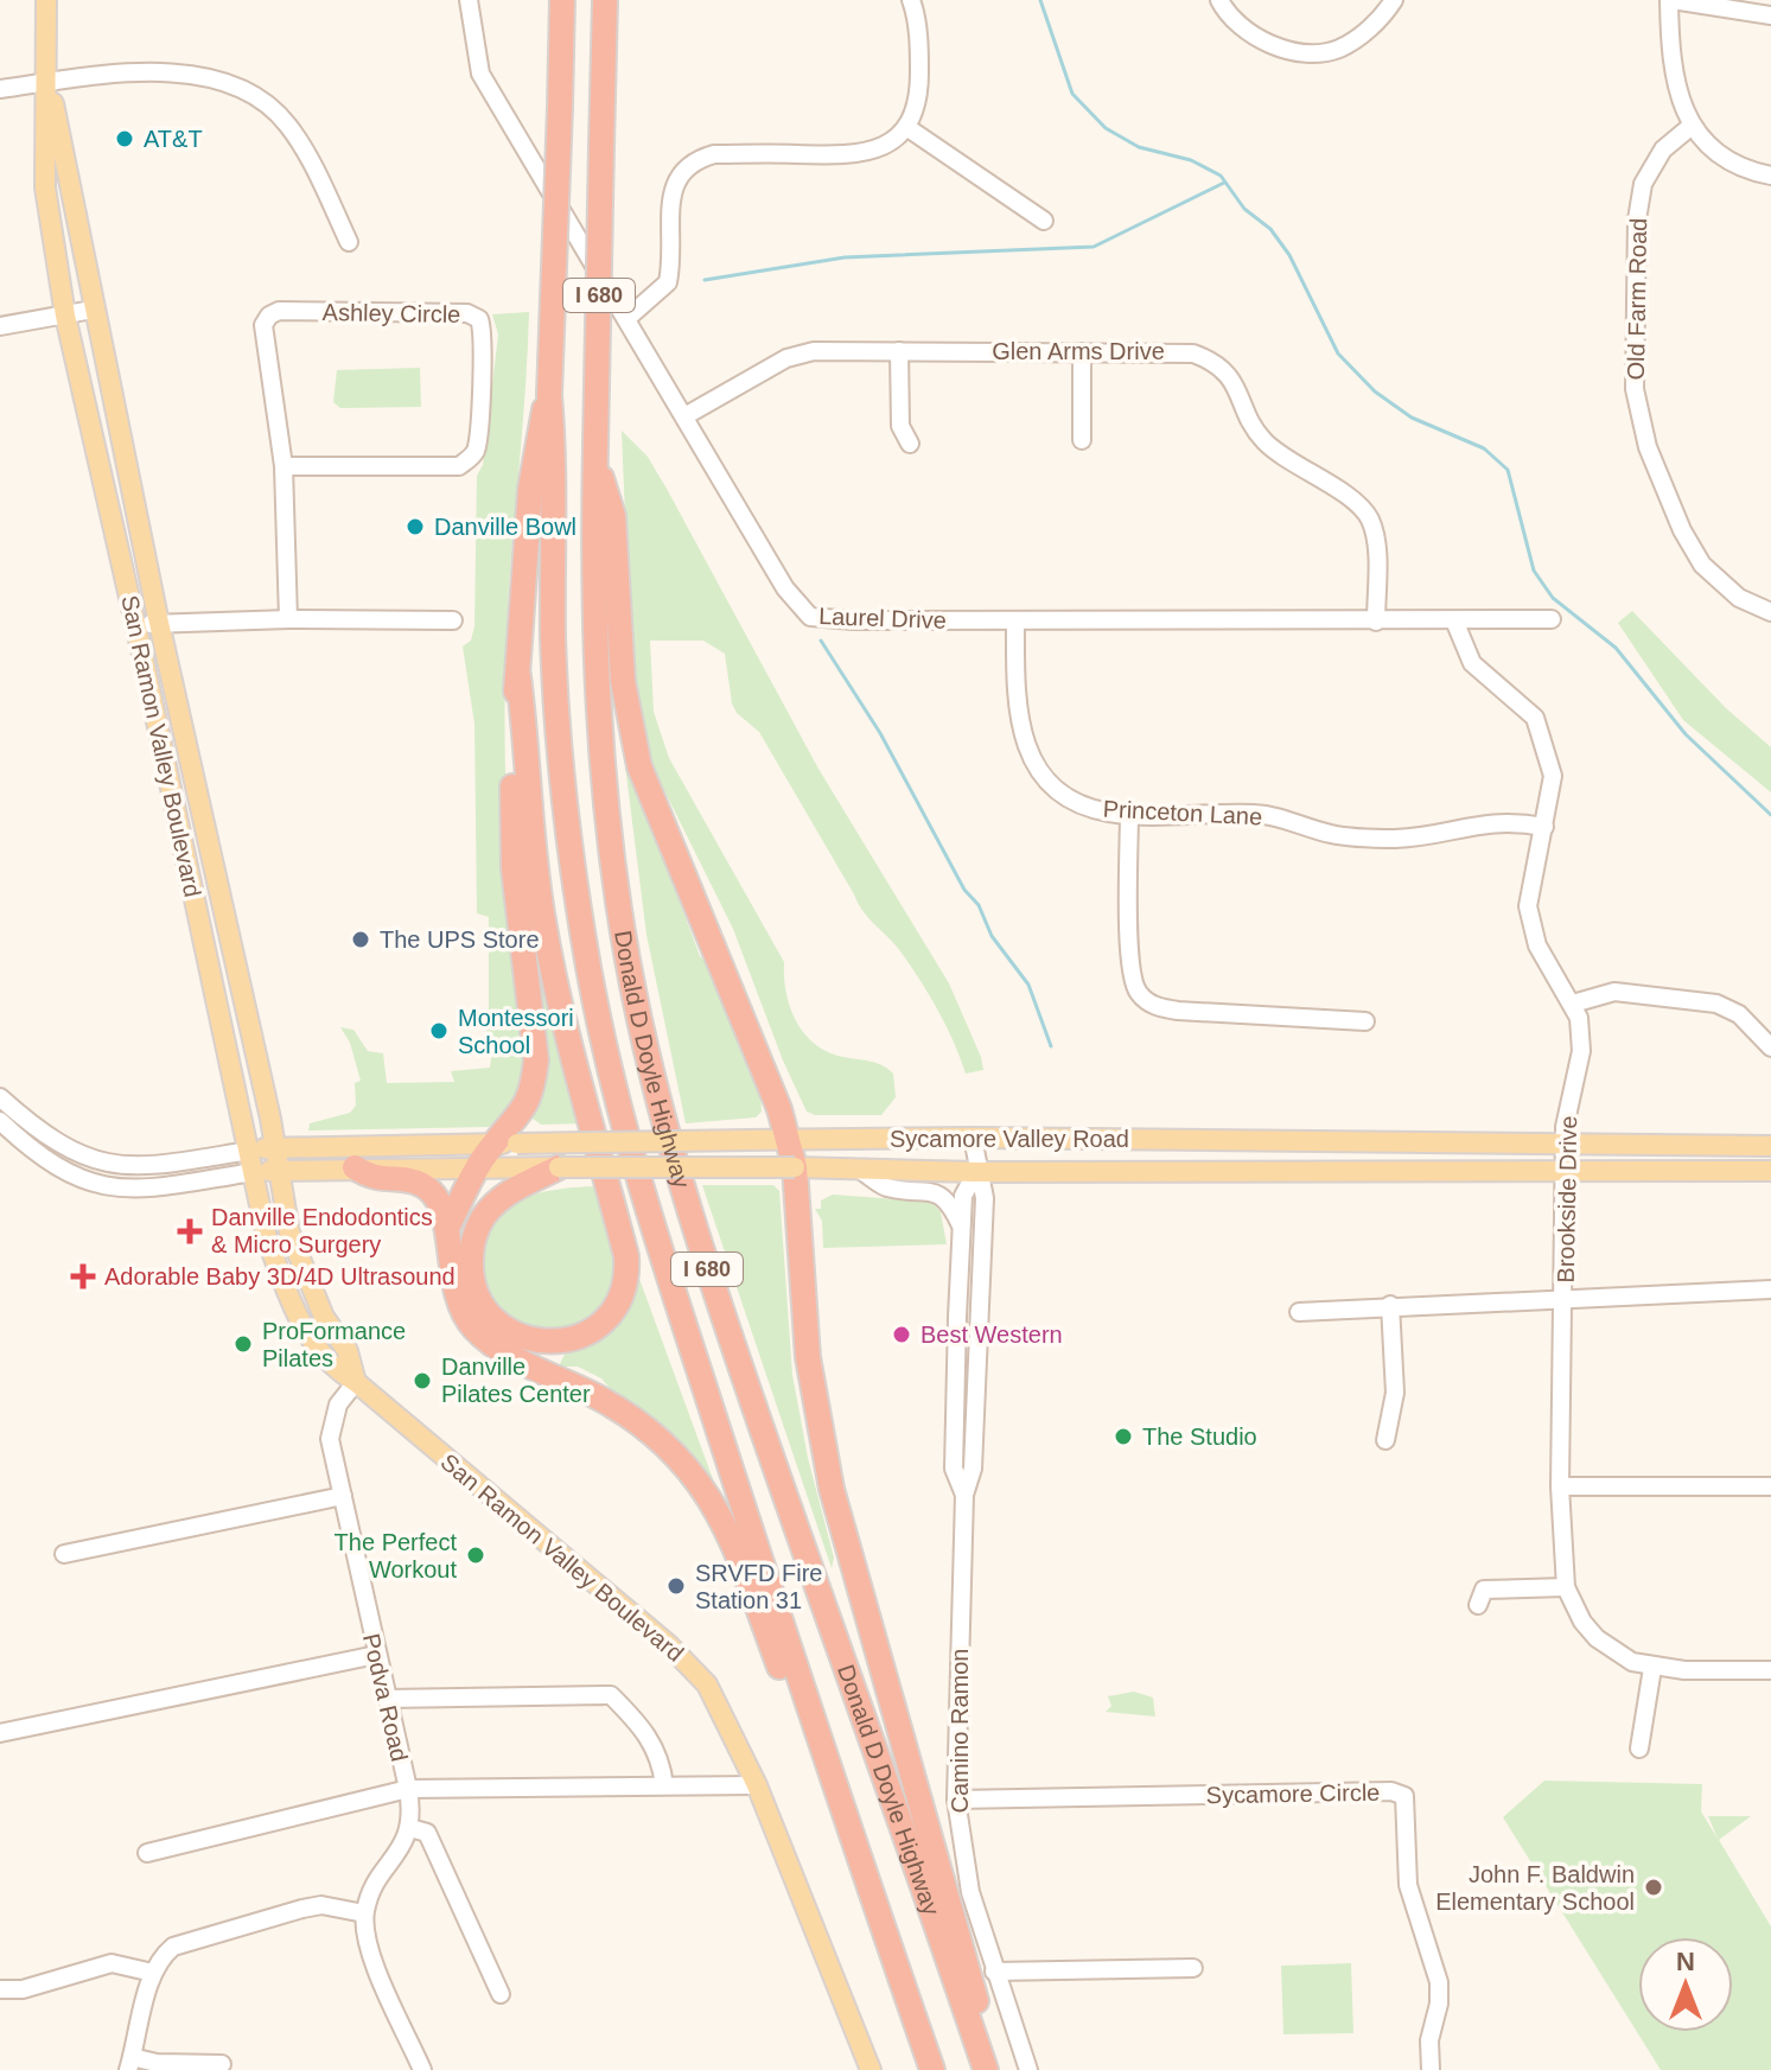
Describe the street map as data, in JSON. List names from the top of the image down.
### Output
{
  "streets": {
    "highway": ["I 680", "Donald D Doyle Highway"],
    "main road": ["San Ramon Valley Boulevard", "Sycamore Valley Road"],
    "street": [
      "Old Farm Road",
      "Ashley Circle",
      "Glen Arms Drive",
      "Laurel Drive",
      "Princeton Lane",
      "Brookside Drive",
      "Podva Road",
      "Camino Ramon",
      "Sycamore Circle"
    ]
  },
  "crossings": [
    ["I 680", "Donald D Doyle Highway"],
    ["Glen Arms Drive", "Laurel Drive"],
    ["Laurel Drive", "Princeton Lane"],
    ["Laurel Drive", "Brookside Drive"],
    ["San Ramon Valley Boulevard", "Sycamore Valley Road"],
    ["San Ramon Valley Boulevard", "Podva Road"],
    ["Princeton Lane", "Brookside Drive"],
    ["Sycamore Valley Road", "Brookside Drive"],
    ["Sycamore Valley Road", "Camino Ramon"],
    ["Camino Ramon", "Sycamore Circle"]
  ],
  "places": {
    "other": [
      "AT&T",
      "Danville Bowl",
      "The UPS Store",
      "Montessori School",
      "Best Western",
      "ProFormance Pilates",
      "Danville Pilates Center",
      "The Studio",
      "The Perfect Workout",
      "SRVFD Fire Station 31",
      "John F. Baldwin Elementary School"
    ],
    "health": ["Danville Endodontics & Micro Surgery", "Adorable Baby 3D/4D Ultrasound"]
  },
  "north": "top"
}
